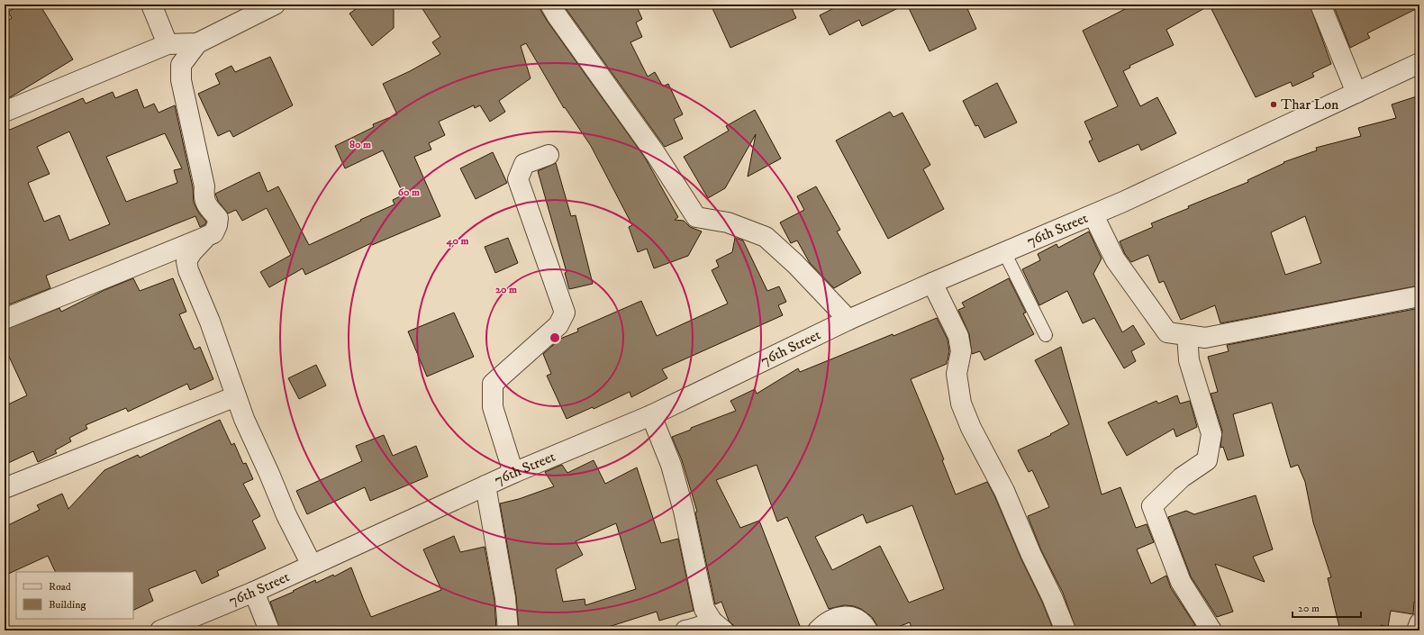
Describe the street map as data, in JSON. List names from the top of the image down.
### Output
{
  "streets": {
    "street": ["76th Street"]
  },
  "places": ["Thar Lon"],
  "legend": ["Road", "Building"],
  "scale_bar": "20 m",
  "rings": [
    "80 m",
    "60 m",
    "40 m",
    "20 m"
  ]
}
